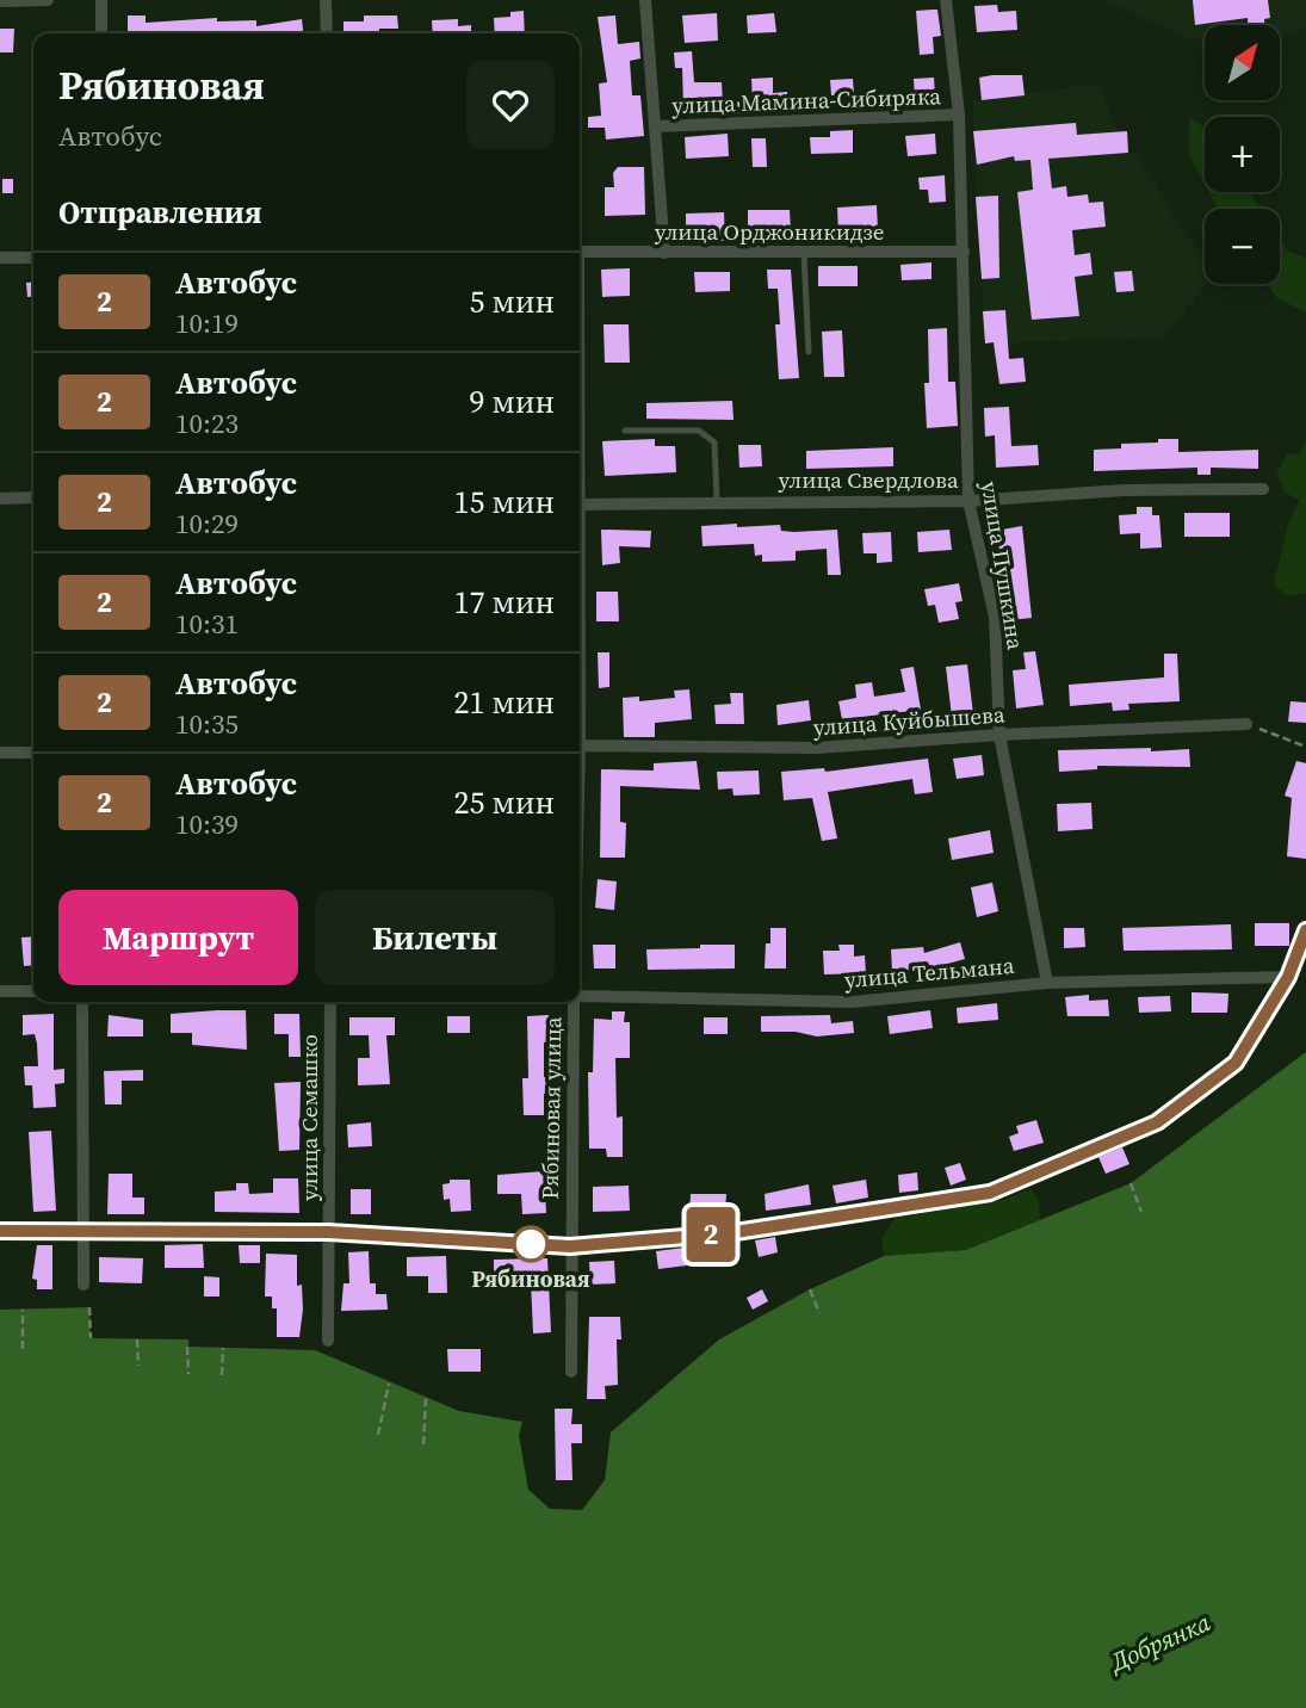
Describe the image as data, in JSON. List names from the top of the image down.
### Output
{
  "streets": {
    "street": [
      "улица Мамина-Сибиряка",
      "улица Орджоникидзе",
      "улица Свердлова",
      "улица Пушкина",
      "улица Куйбышева",
      "улица Тельмана",
      "Рябиновая улица",
      "улица Семашко"
    ]
  },
  "crossings": [
    ["улица Мамина-Сибиряка", "улица Пушкина"],
    ["улица Орджоникидзе", "улица Пушкина"],
    ["улица Свердлова", "улица Пушкина"],
    ["улица Пушкина", "улица Куйбышева"],
    ["улица Пушкина", "улица Тельмана"]
  ],
  "water": ["Добрянка"],
  "places": ["Рябиновая"],
  "lines": ["bus line 2"],
  "north": "top right",
  "page": {
    "on_map": "2",
    "map_buttons": ["+", "−"],
    "heading": [
      ["Рябиновая", "Автобус"],
      "Отправления"
    ],
    "list": [
      {
        "mark": "2",
        "name": "Автобус",
        "note": "10:19",
        "value": "5 мин"
      },
      {
        "mark": "2",
        "name": "Автобус",
        "note": "10:23",
        "value": "9 мин"
      },
      {
        "mark": "2",
        "name": "Автобус",
        "note": "10:29",
        "value": "15 мин"
      },
      {
        "mark": "2",
        "name": "Автобус",
        "note": "10:31",
        "value": "17 мин"
      },
      {
        "mark": "2",
        "name": "Автобус",
        "note": "10:35",
        "value": "21 мин"
      },
      {
        "mark": "2",
        "name": "Автобус",
        "note": "10:39",
        "value": "25 мин"
      }
    ],
    "buttons": ["Маршрут", "Билеты"]
  }
}
